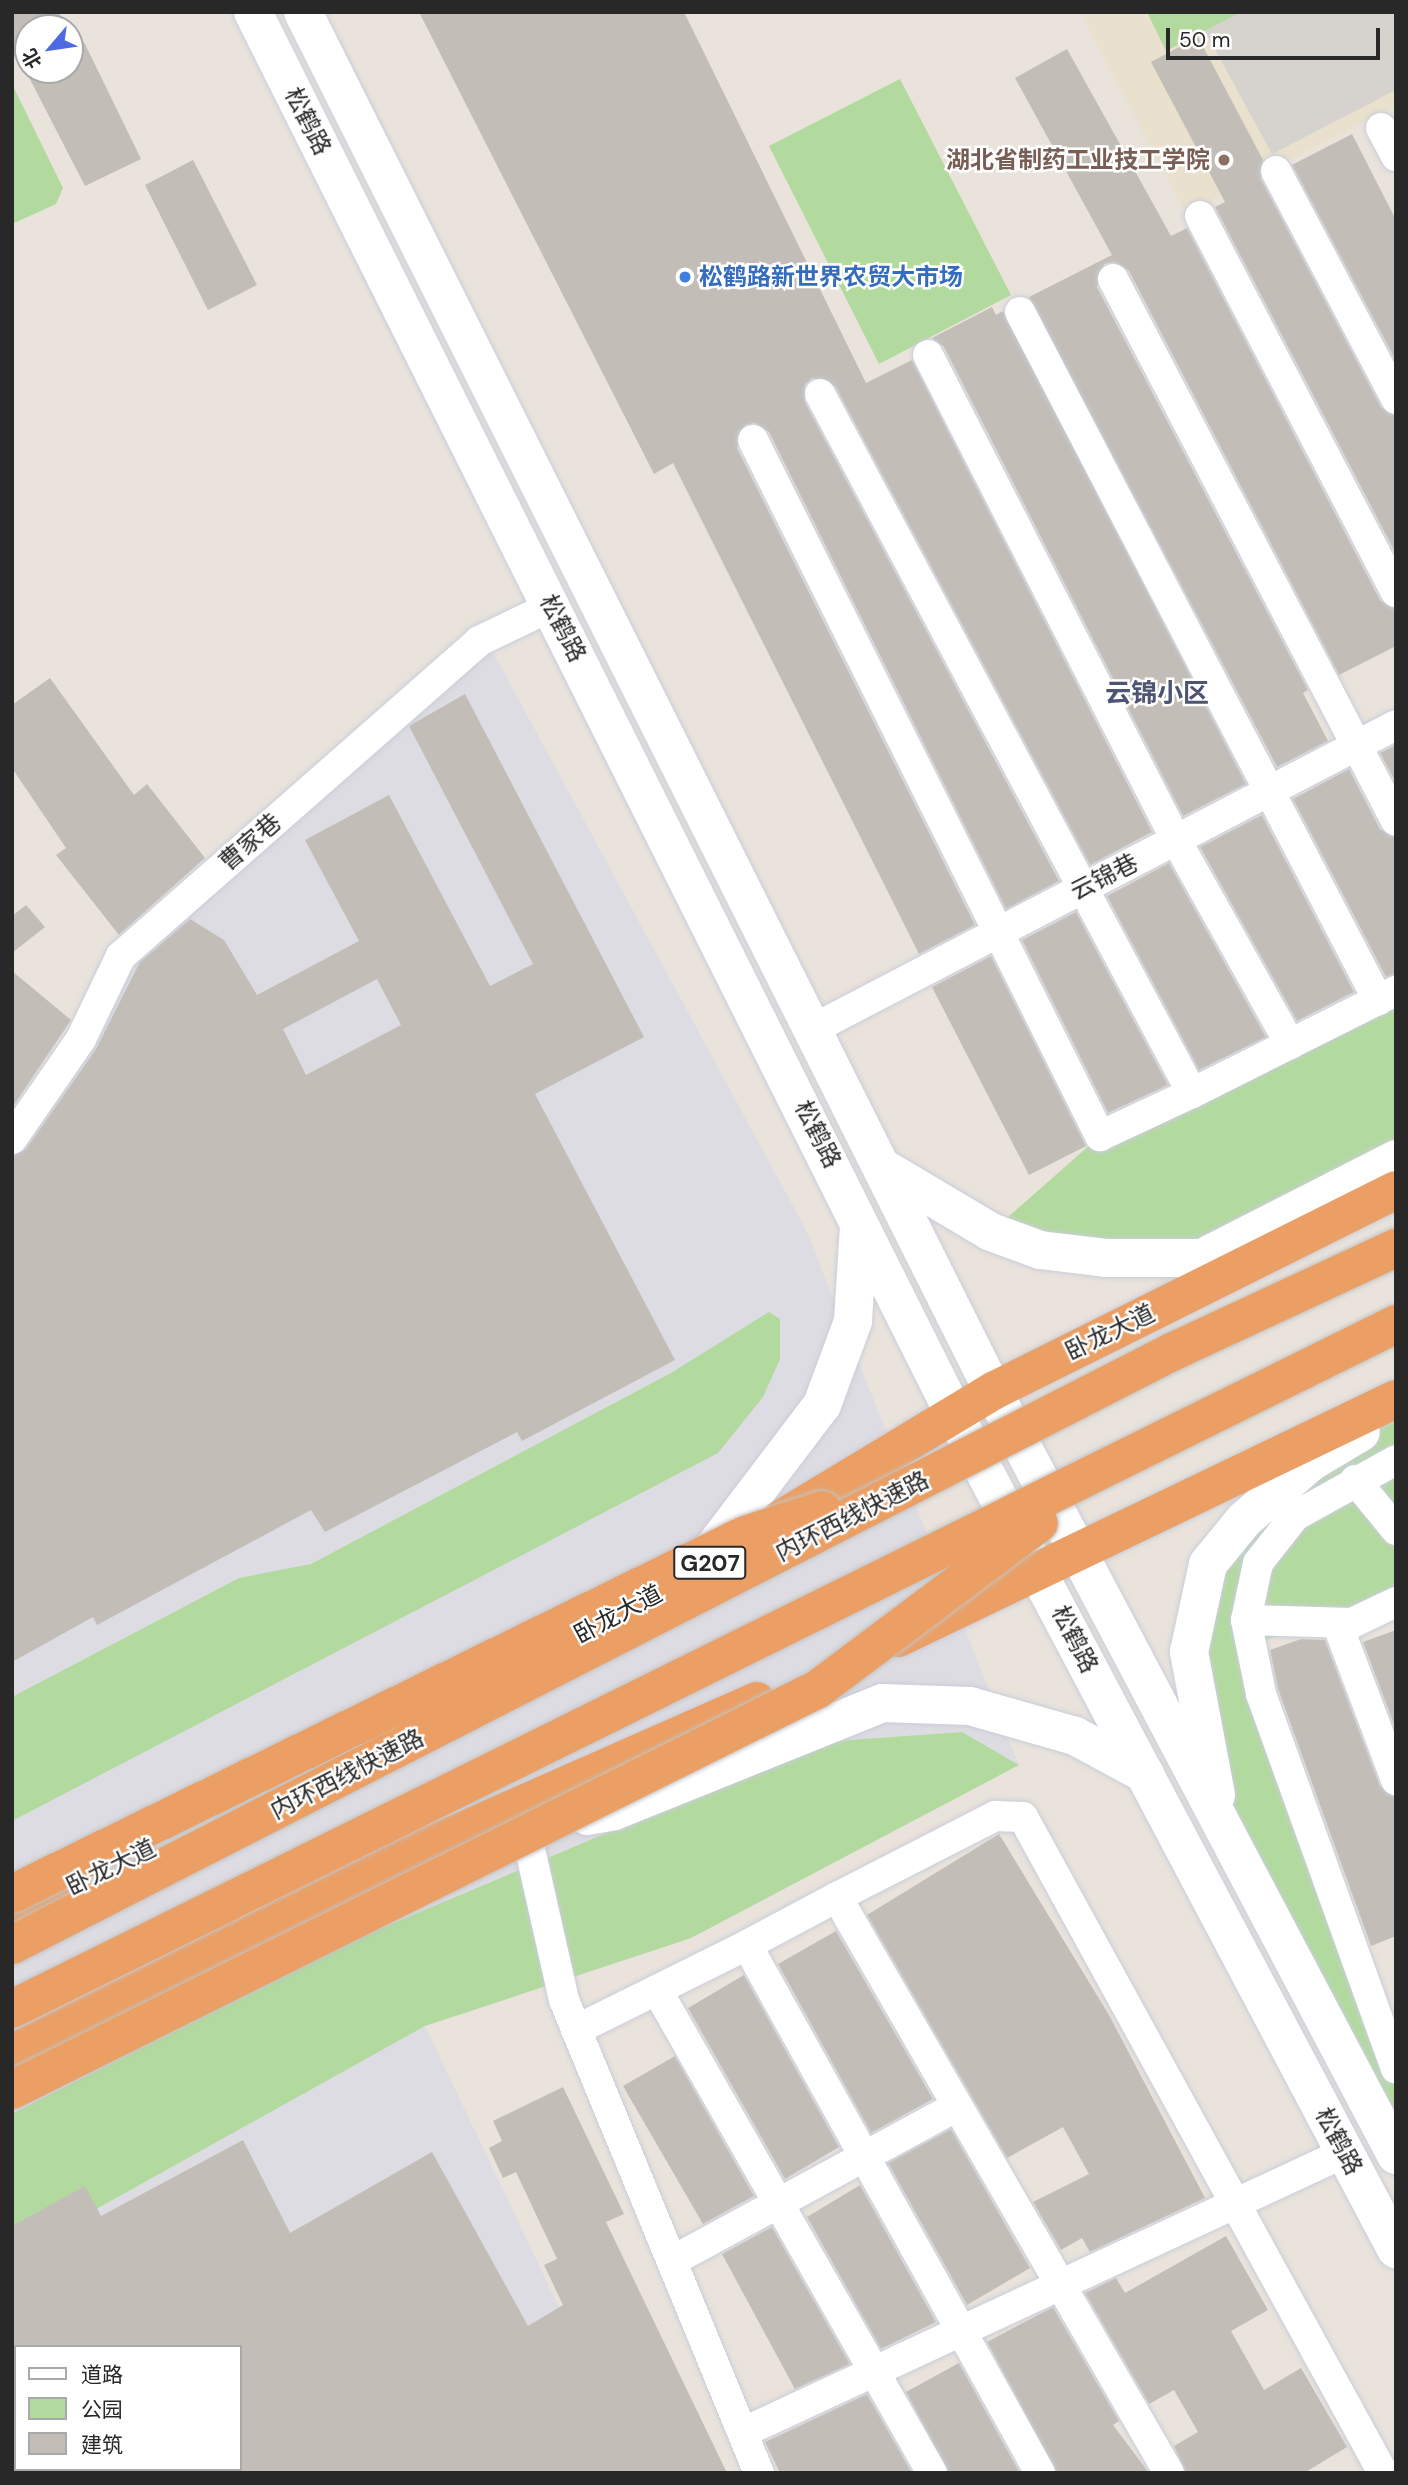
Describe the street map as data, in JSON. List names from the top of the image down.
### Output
{
  "streets": {
    "highway": ["卧龙大道", "内环西线快速路", "G207"],
    "main road": ["松鹤路"],
    "street": ["曹家巷", "云锦巷"]
  },
  "crossings": [
    ["松鹤路", "曹家巷"],
    ["松鹤路", "云锦巷"],
    ["松鹤路", "卧龙大道"]
  ],
  "districts": ["云锦小区"],
  "places": ["湖北省制药工业技工学院", "松鹤路新世界农贸大市场"],
  "legend": ["道路", "公园", "建筑"],
  "scale_bar": "50 m",
  "north": "bottom left"
}
